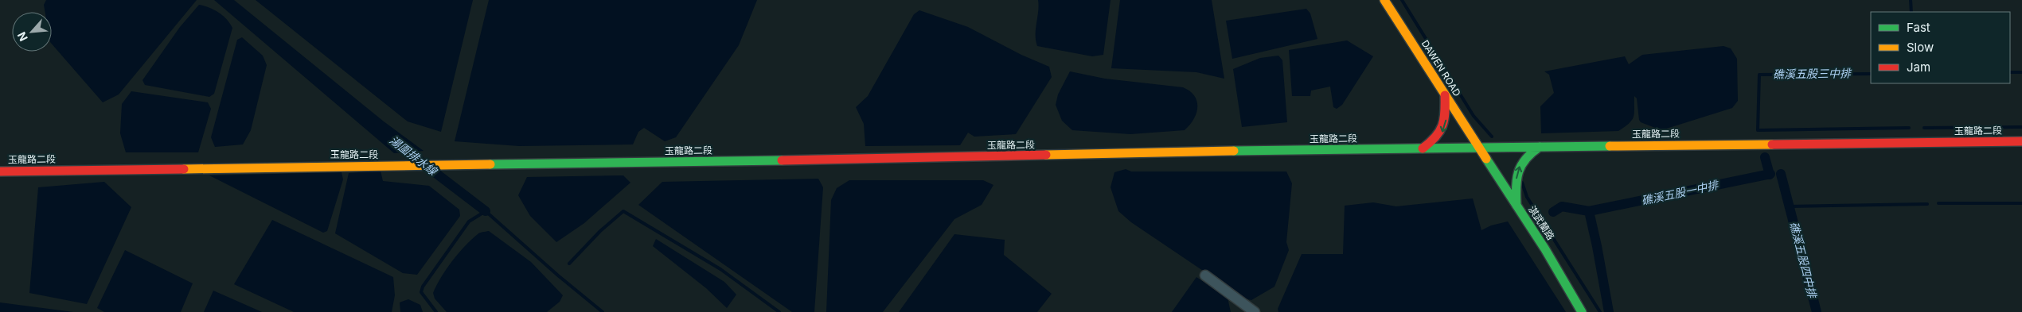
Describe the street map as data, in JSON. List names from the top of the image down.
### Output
{
  "streets": {
    "main road": ["DAWEN ROAD", "玉龍路二段", "淇武蘭路"]
  },
  "crossings": [
    ["DAWEN ROAD", "玉龍路二段"],
    ["DAWEN ROAD", "淇武蘭路"],
    ["玉龍路二段", "淇武蘭路"]
  ],
  "water": [
    "礁溪五股三中排",
    "湯圍排水線",
    "礁溪五股一中排",
    "礁溪五股四中排"
  ],
  "legend": ["Fast", "Slow", "Jam"],
  "north": "bottom left"
}
